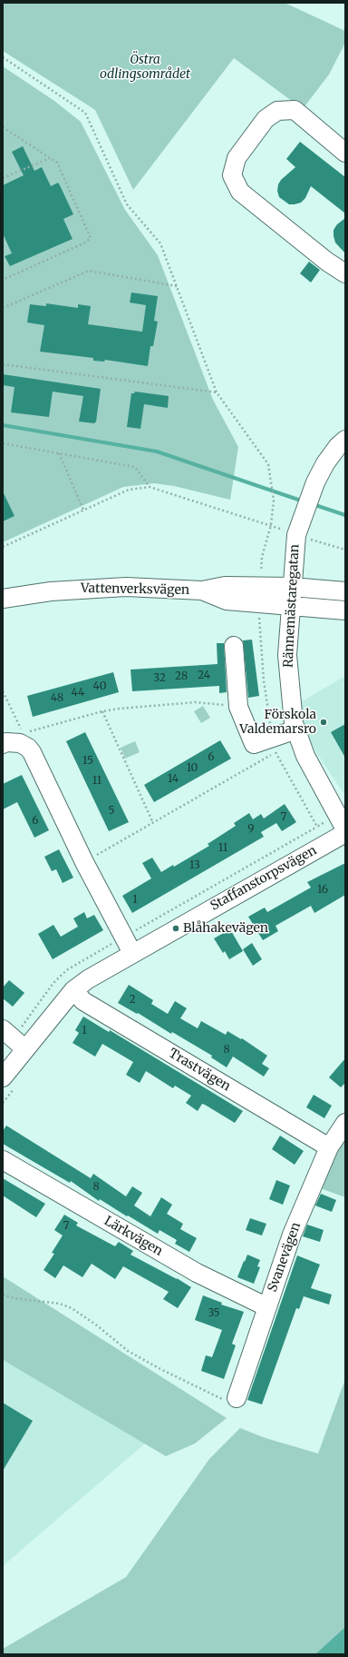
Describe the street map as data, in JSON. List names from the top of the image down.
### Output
{
  "streets": {
    "street": [
      "Vattenverksvägen",
      "Rännemästaregatan",
      "Staffanstorpsvägen",
      "Trastvägen",
      "Lärkvägen",
      "Svanevägen"
    ]
  },
  "crossings": [
    ["Vattenverksvägen", "Rännemästaregatan"],
    ["Staffanstorpsvägen", "Trastvägen"],
    ["Trastvägen", "Svanevägen"],
    ["Lärkvägen", "Svanevägen"]
  ],
  "parks": ["Östra odlingsområdet"],
  "places": ["Förskola Valdemarsro", "Blåhakevägen"],
  "house_numbers": [
    "24",
    "28",
    "32",
    "40",
    "44",
    "48",
    "6",
    "15",
    "10",
    "14",
    "11",
    "5",
    "7",
    "6",
    "9",
    "11",
    "13",
    "16",
    "1",
    "2",
    "1",
    "8",
    "8",
    "7",
    "35"
  ]
}
